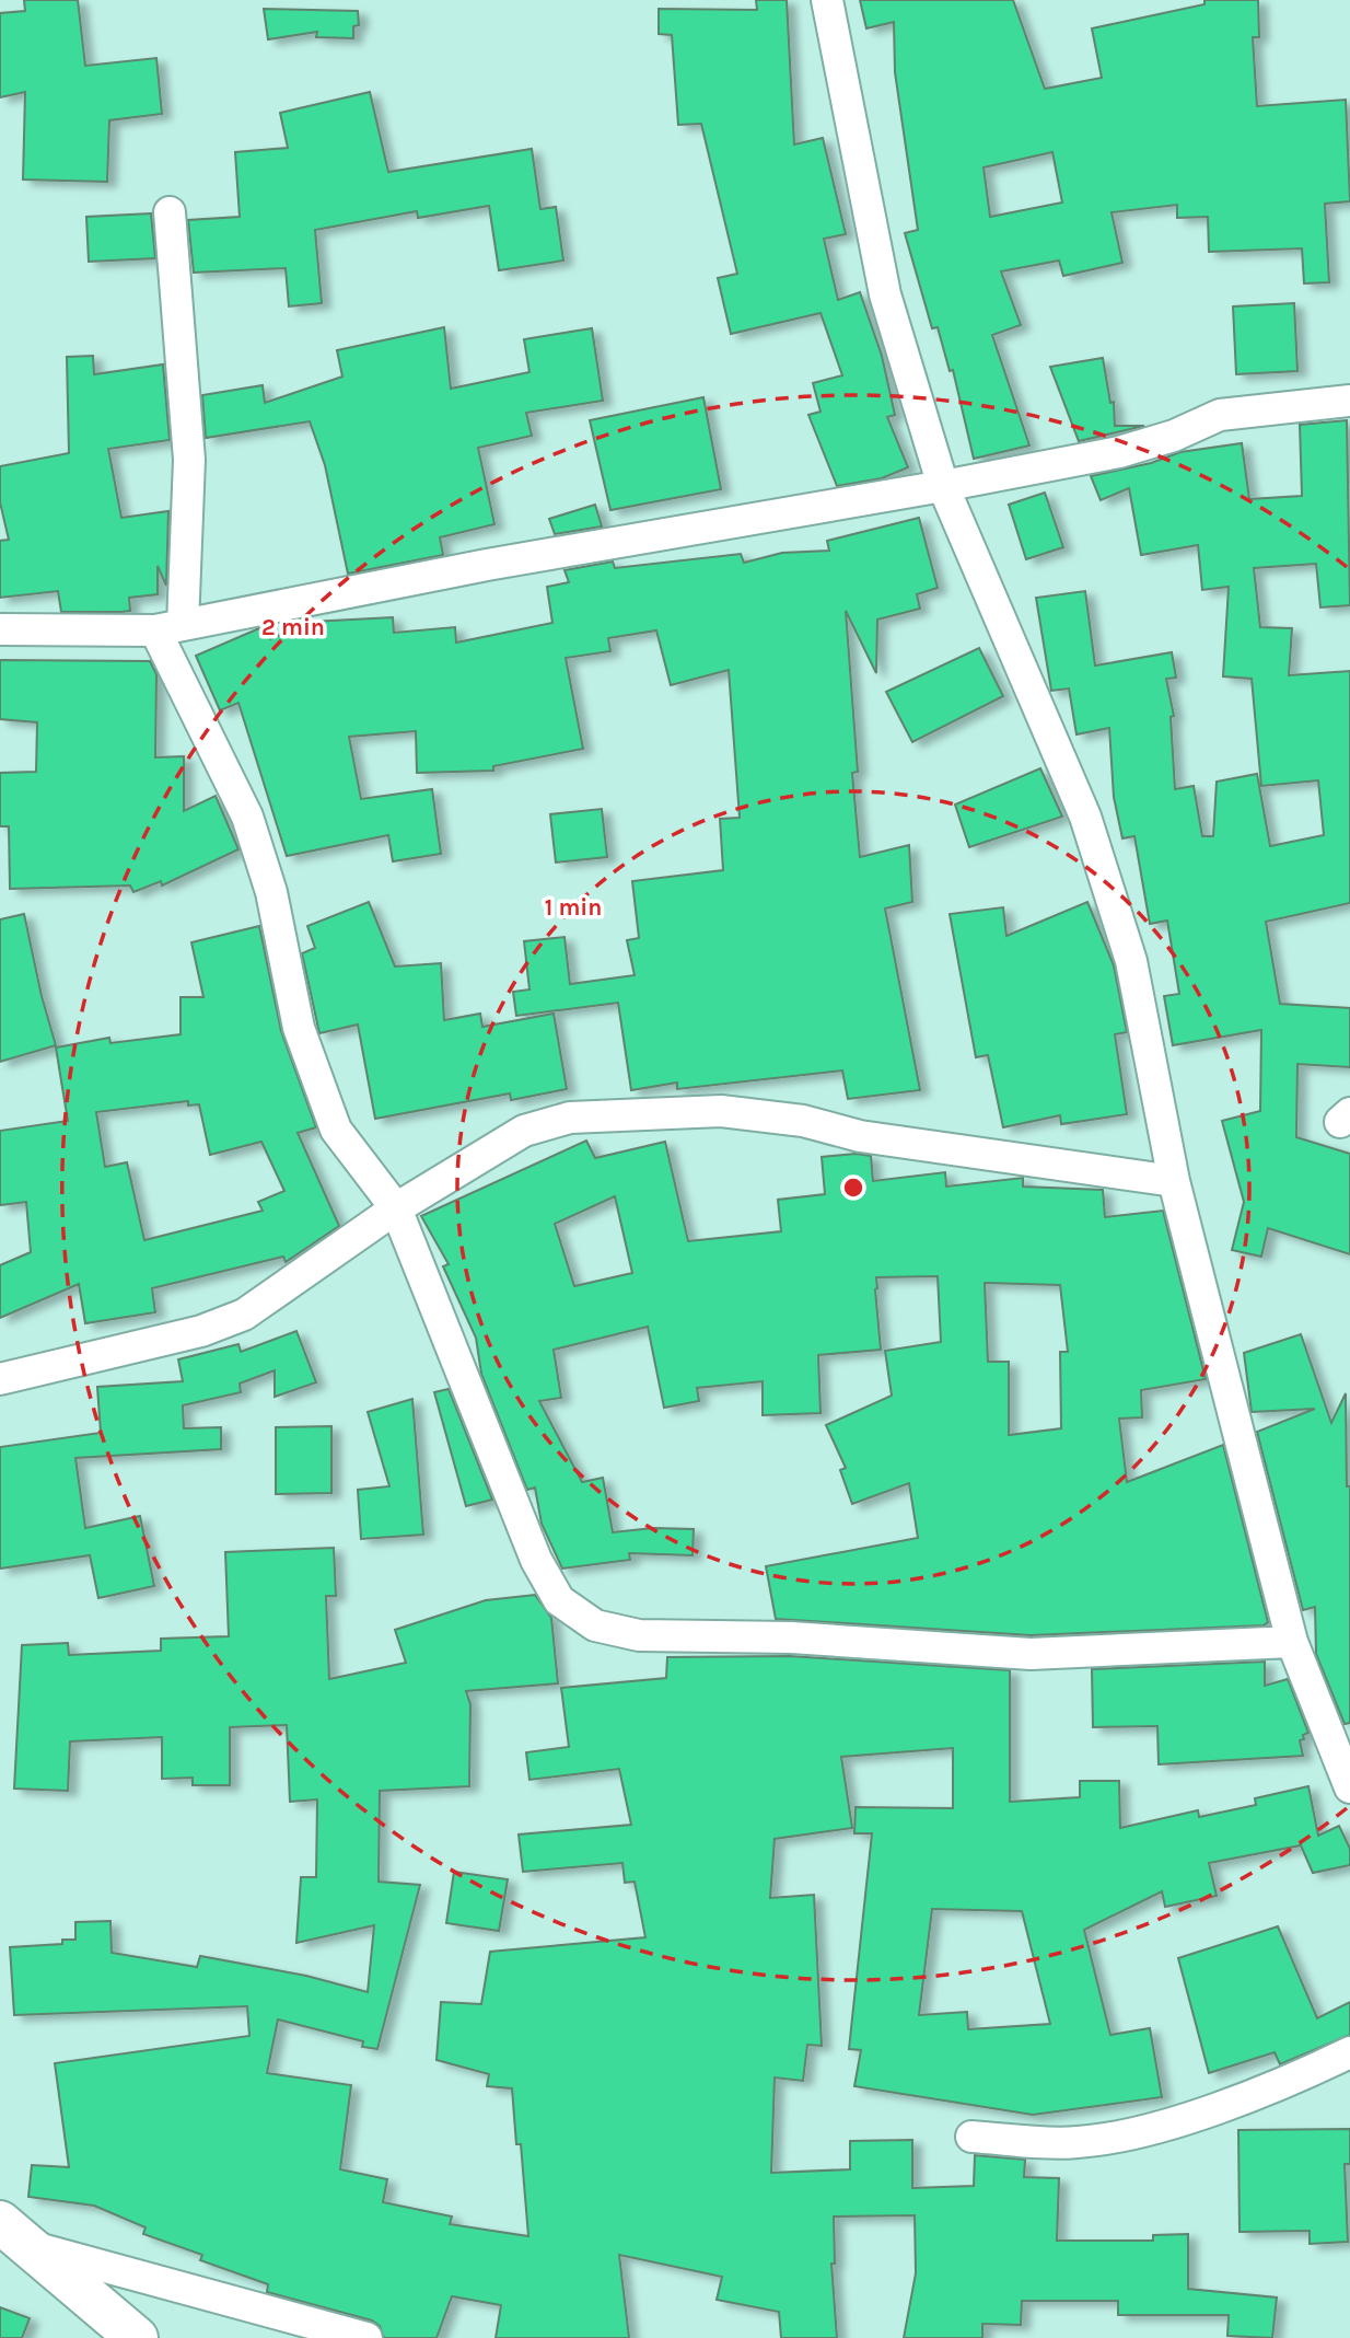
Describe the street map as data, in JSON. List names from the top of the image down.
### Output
{
  "rings": ["2 min", "1 min"]
}
